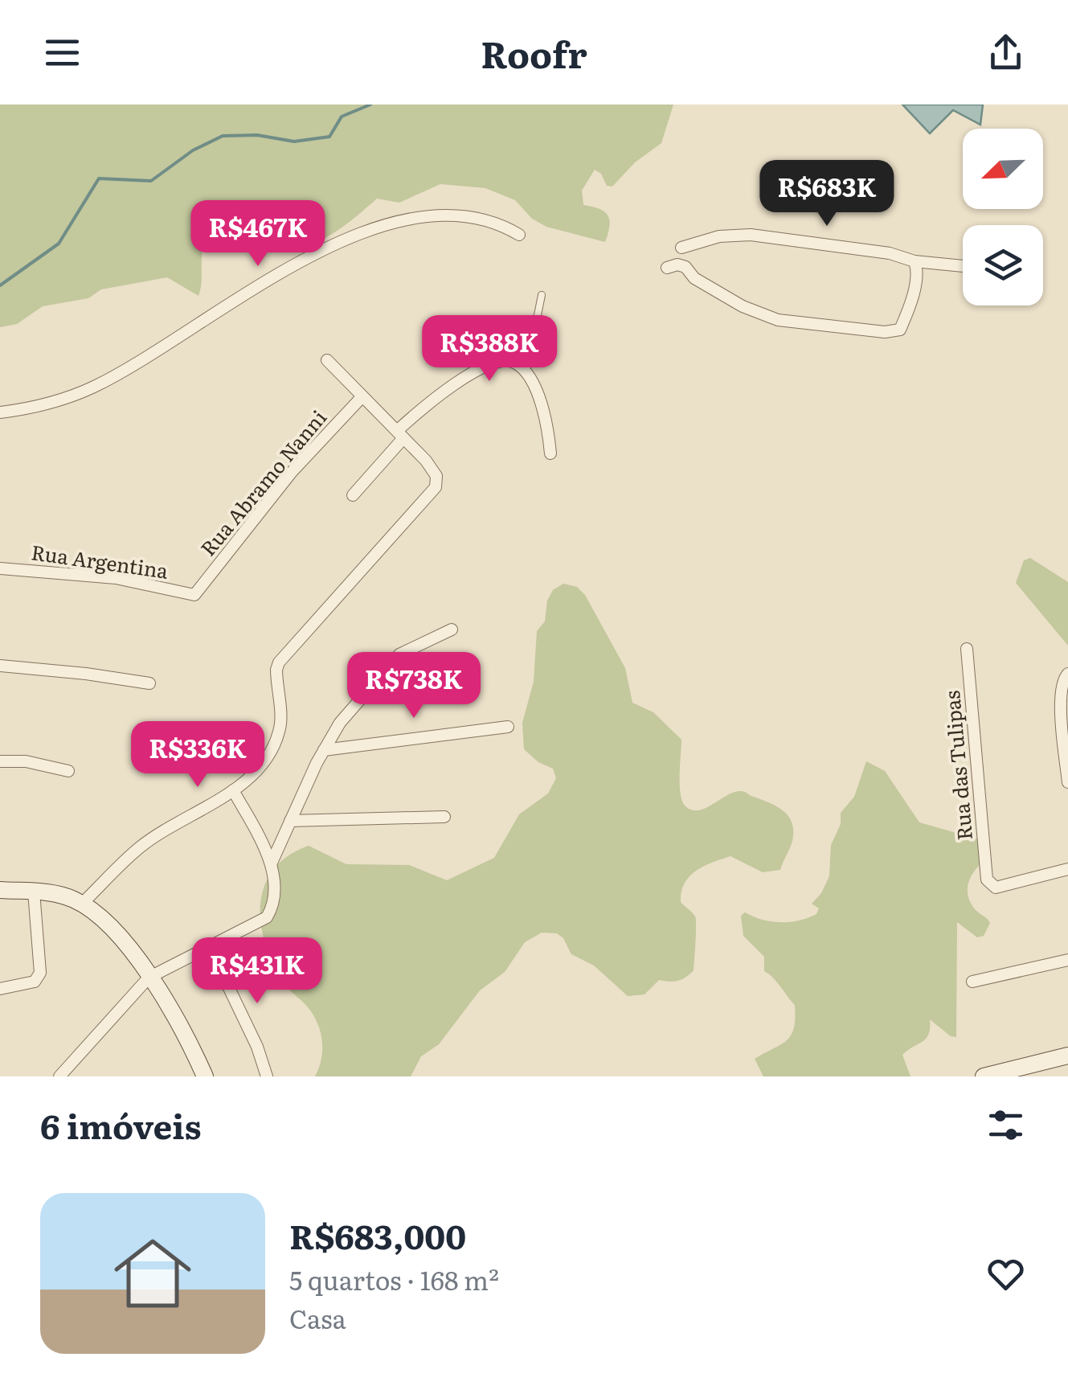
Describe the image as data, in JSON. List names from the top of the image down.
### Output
{
  "streets": {
    "street": ["Rua Abramo Nanni", "Rua Argentina", "Rua das Tulipas"]
  },
  "crossings": [
    ["Rua Abramo Nanni", "Rua Argentina"]
  ],
  "north": "bottom left",
  "page": {
    "header": "Roofr",
    "price": [
      "R$683K",
      "R$467K",
      "R$388K",
      "R$738K",
      "R$336K",
      "R$431K"
    ],
    "heading": "6 imóveis",
    "list": [
      {
        "name": "R$683,000",
        "note": "5 quartos · 168 m² · Casa"
      }
    ]
  }
}
